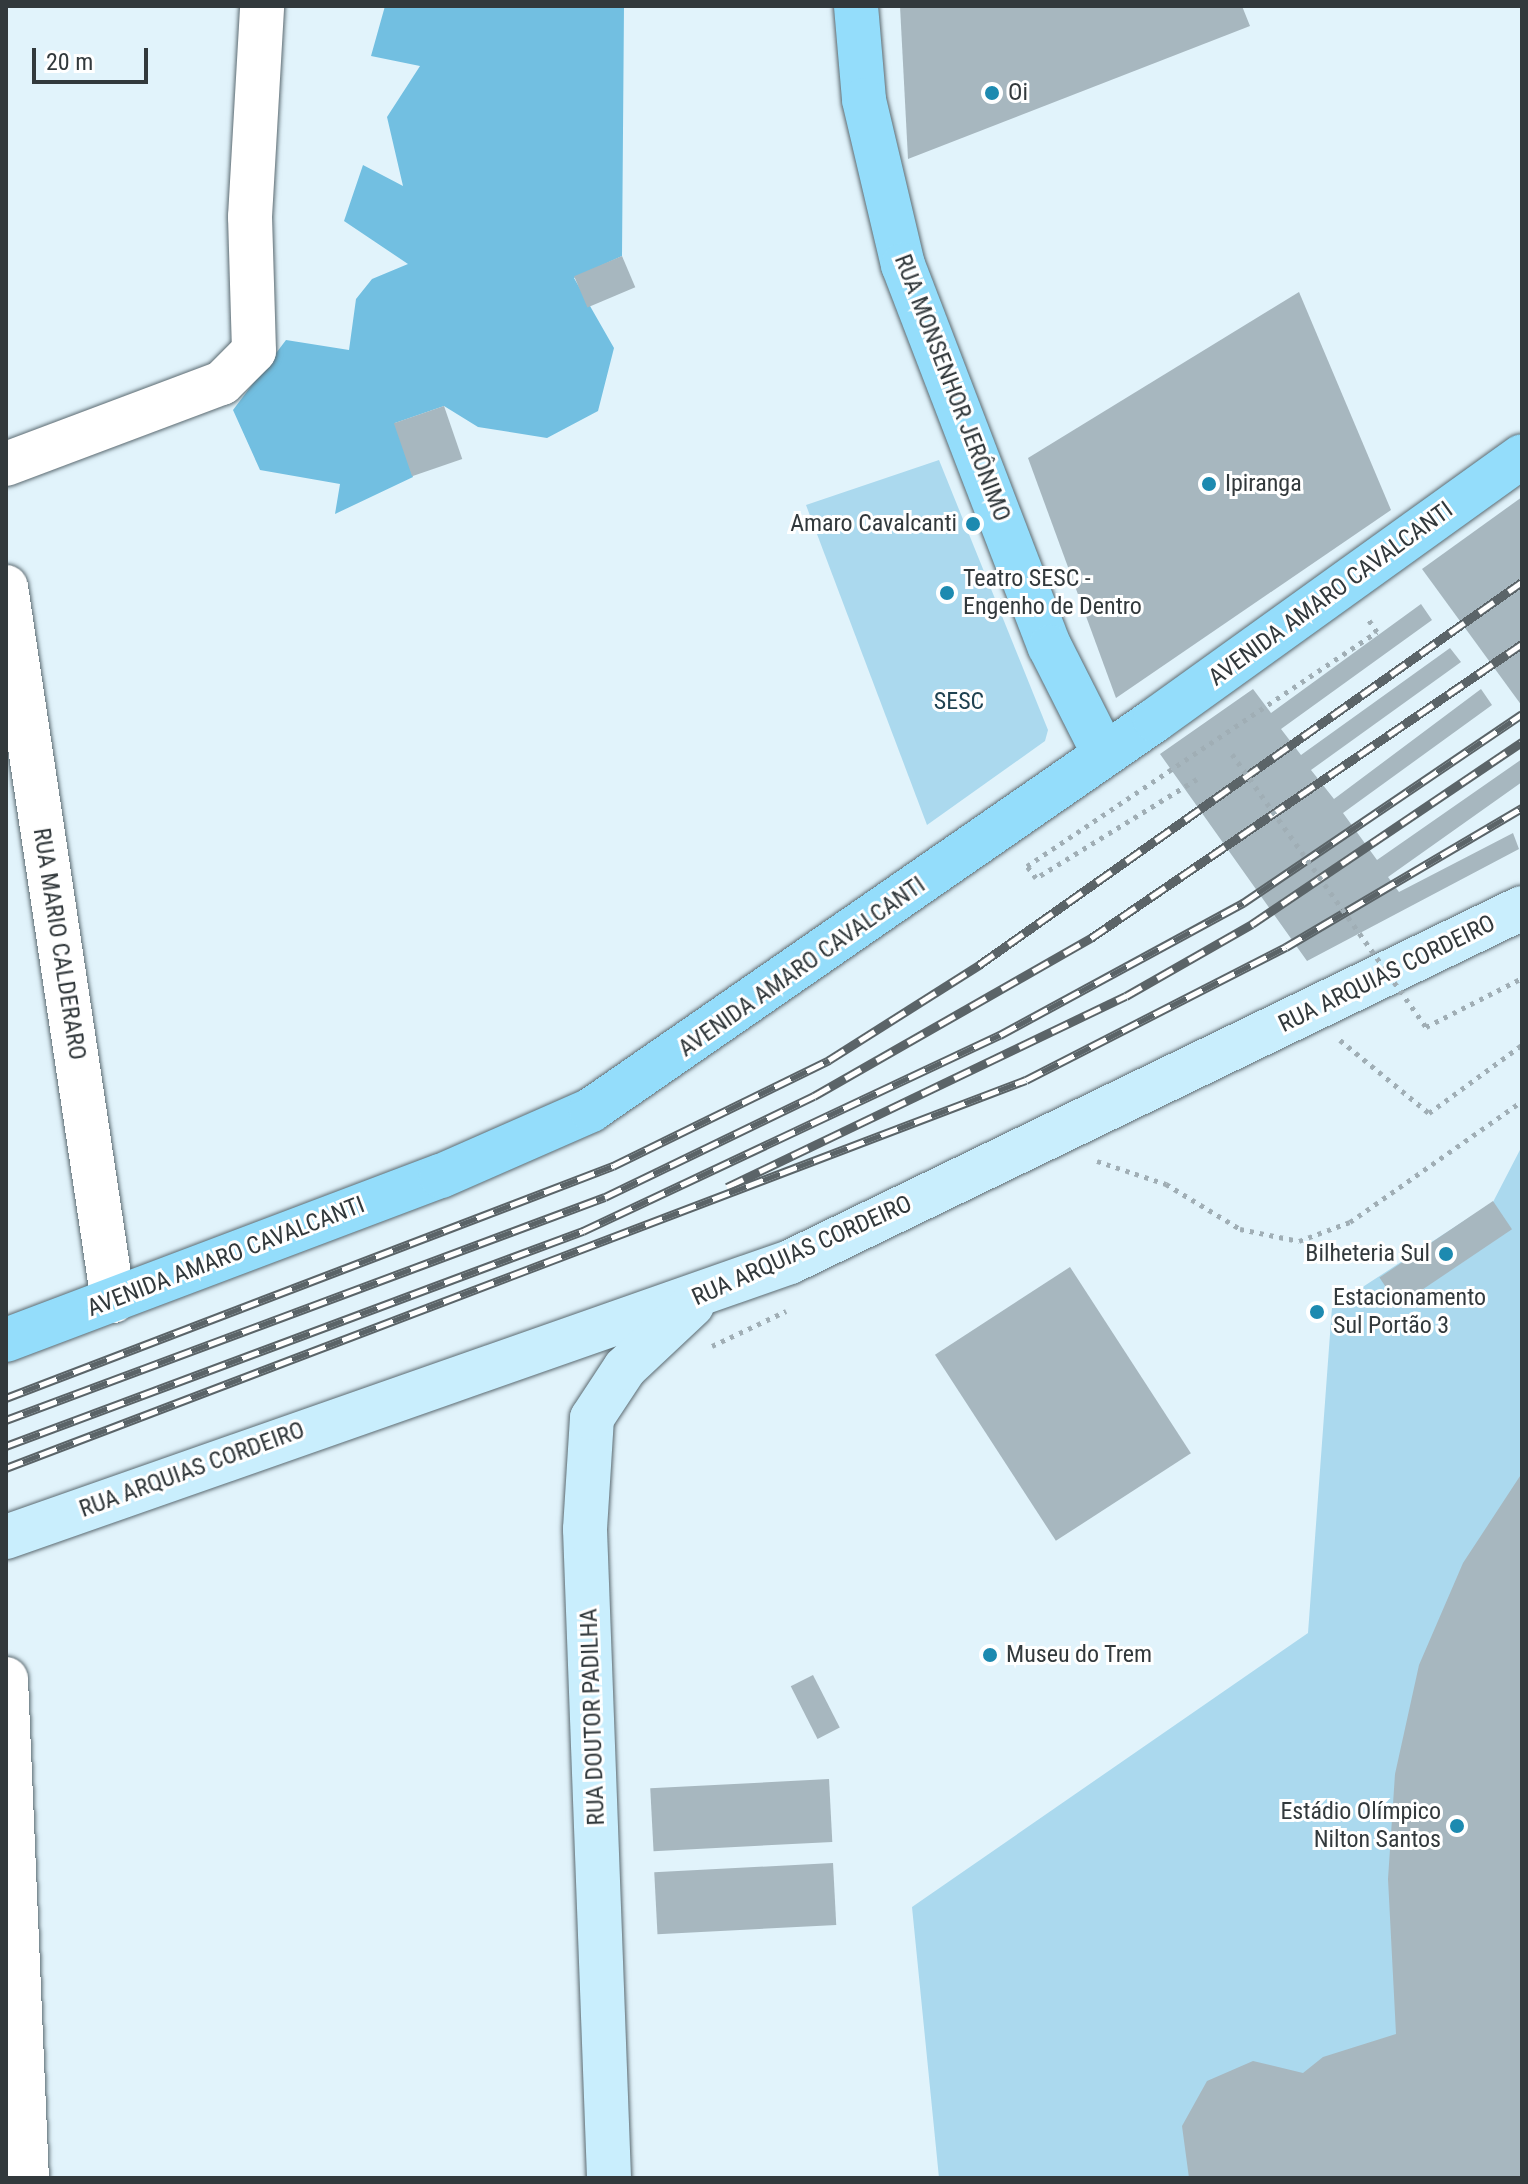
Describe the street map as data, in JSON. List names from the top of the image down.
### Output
{
  "streets": {
    "main road": [
      "RUA MONSENHOR JERÔNIMO",
      "AVENIDA AMARO CAVALCANTI",
      "RUA ARQUIAS CORDEIRO",
      "RUA DOUTOR PADILHA"
    ],
    "street": ["RUA MARIO CALDERARO"]
  },
  "crossings": [
    ["RUA MONSENHOR JERÔNIMO", "AVENIDA AMARO CAVALCANTI"],
    ["AVENIDA AMARO CAVALCANTI", "RUA MARIO CALDERARO"],
    ["RUA ARQUIAS CORDEIRO", "RUA DOUTOR PADILHA"]
  ],
  "parks": ["SESC"],
  "places": [
    "Oi",
    "Ipiranga",
    "Amaro Cavalcanti",
    "Teatro SESC - Engenho de Dentro",
    "Bilheteria Sul",
    "Estacionamento Sul Portão 3",
    "Museu do Trem",
    "Estádio Olímpico Nilton Santos"
  ],
  "scale_bar": "20 m"
}
